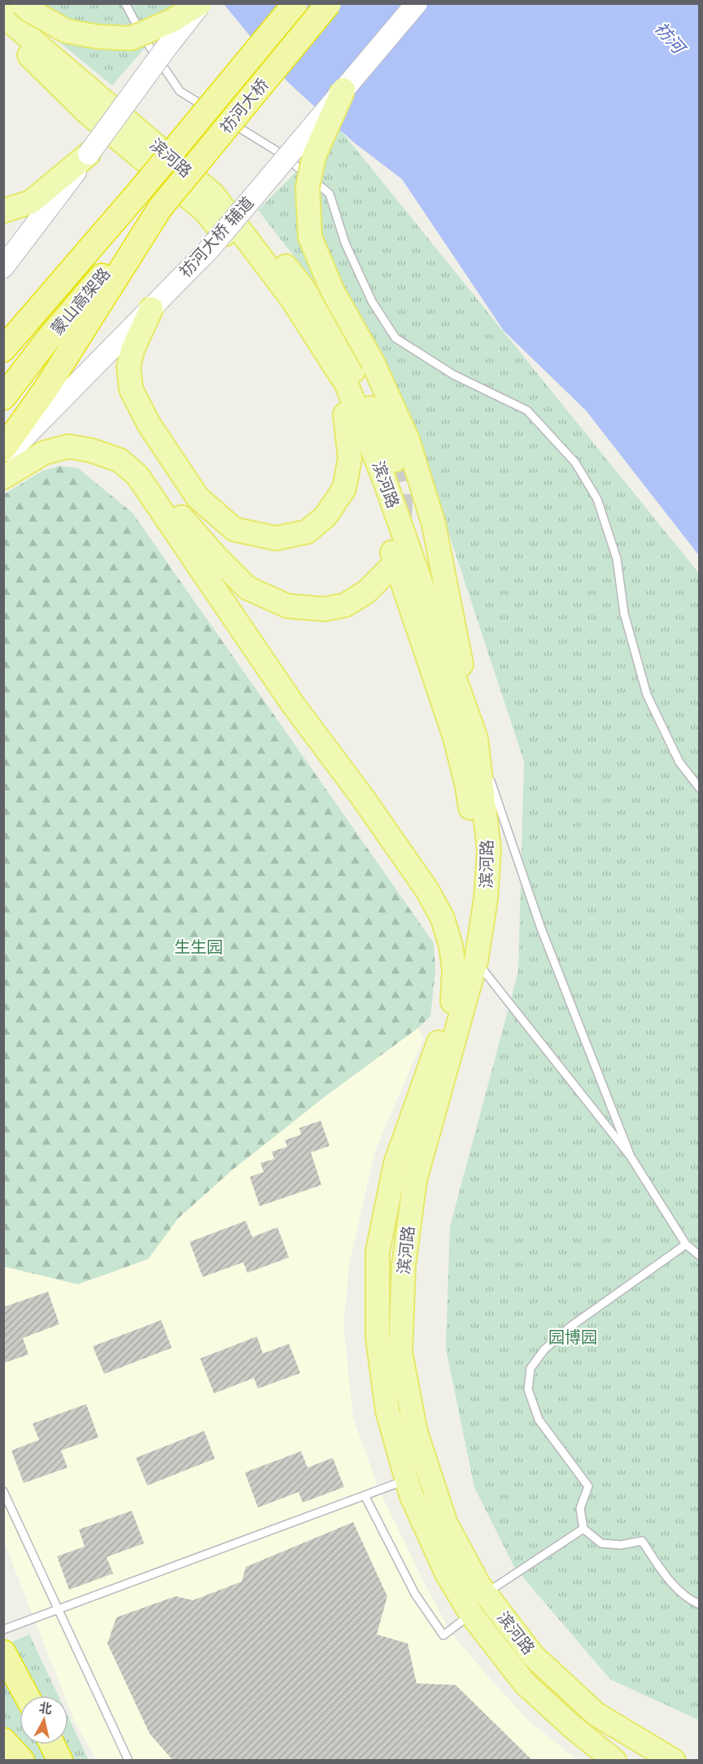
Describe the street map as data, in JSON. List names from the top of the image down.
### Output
{
  "streets": {
    "highway": ["祊河大桥", "蒙山高架路"],
    "main road": ["滨河路", "祊河大桥 辅道"]
  },
  "crossings": [
    ["祊河大桥", "蒙山高架路"]
  ],
  "water": ["祊河"],
  "parks": ["生生园", "园博园"],
  "north": "top"
}
